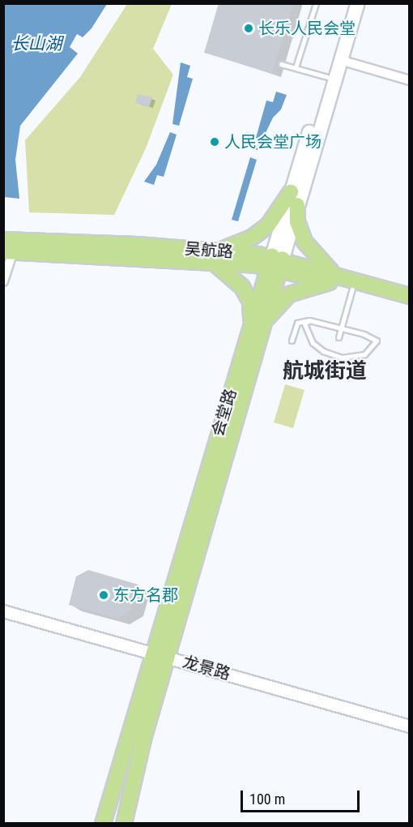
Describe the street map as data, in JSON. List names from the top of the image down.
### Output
{
  "streets": {
    "main road": ["吴航路", "会堂路"],
    "street": ["龙景路"]
  },
  "crossings": [
    ["吴航路", "会堂路"],
    ["会堂路", "龙景路"]
  ],
  "districts": ["航城街道"],
  "water": ["长山湖"],
  "places": ["长乐人民会堂", "人民会堂广场", "东方名郡"],
  "scale_bar": "100 m"
}
